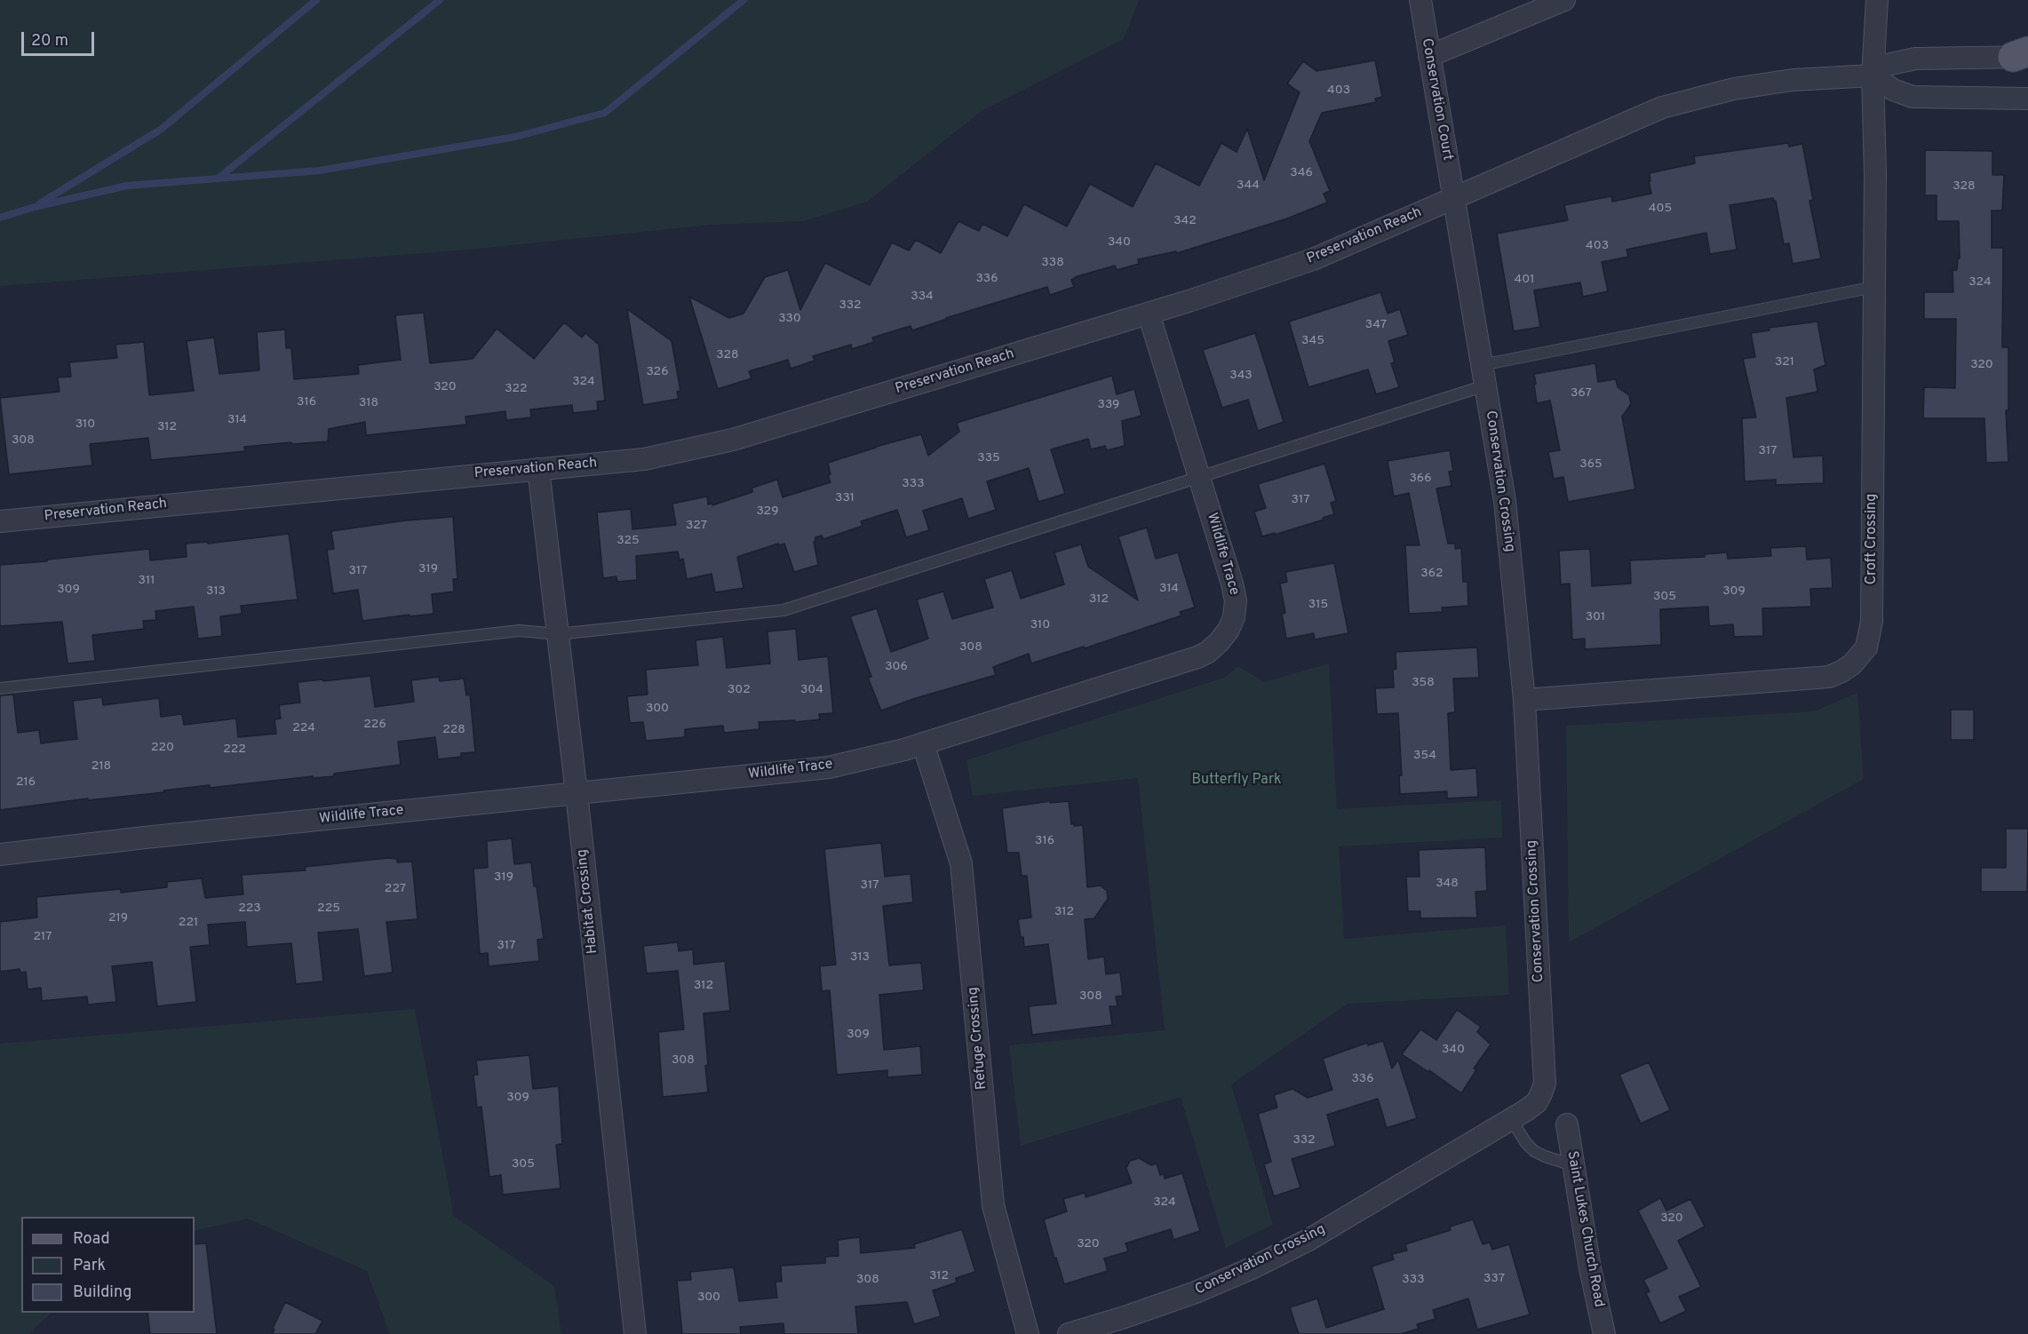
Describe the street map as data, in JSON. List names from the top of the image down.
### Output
{
  "streets": {
    "street": [
      "Conservation Court",
      "Preservation Reach",
      "Conservation Crossing",
      "Croft Crossing",
      "Wildlife Trace",
      "Habitat Crossing",
      "Refuge Crossing",
      "Saint Lukes Church Road"
    ]
  },
  "crossings": [
    ["Conservation Court", "Preservation Reach"],
    ["Conservation Court", "Conservation Crossing"],
    ["Preservation Reach", "Conservation Crossing"],
    ["Preservation Reach", "Croft Crossing"],
    ["Preservation Reach", "Wildlife Trace"],
    ["Preservation Reach", "Habitat Crossing"],
    ["Conservation Crossing", "Croft Crossing"],
    ["Wildlife Trace", "Habitat Crossing"],
    ["Wildlife Trace", "Refuge Crossing"]
  ],
  "parks": ["Butterfly Park"],
  "house_numbers": [
    "403",
    "346",
    "344",
    "328",
    "405",
    "342",
    "340",
    "403",
    "338",
    "336",
    "401",
    "324",
    "334",
    "332",
    "330",
    "347",
    "345",
    "328",
    "321",
    "320",
    "326",
    "343",
    "324",
    "320",
    "322",
    "367",
    "316",
    "318",
    "339",
    "314",
    "310",
    "312",
    "308",
    "317",
    "335",
    "365",
    "366",
    "333",
    "331",
    "317",
    "329",
    "327",
    "325",
    "319",
    "317",
    "362",
    "311",
    "314",
    "309",
    "313",
    "309",
    "305",
    "312",
    "315",
    "301",
    "310",
    "308",
    "306",
    "358",
    "302",
    "304",
    "300",
    "226",
    "224",
    "228",
    "220",
    "222",
    "354",
    "218",
    "216",
    "316",
    "319",
    "348",
    "317",
    "227",
    "223",
    "225",
    "312",
    "219",
    "221",
    "217",
    "317",
    "313",
    "312",
    "308",
    "309",
    "340",
    "308",
    "336",
    "309",
    "332",
    "305",
    "324",
    "320",
    "320",
    "312",
    "337",
    "308",
    "333",
    "300"
  ],
  "legend": ["Road", "Park", "Building"],
  "scale_bar": "20 m"
}
